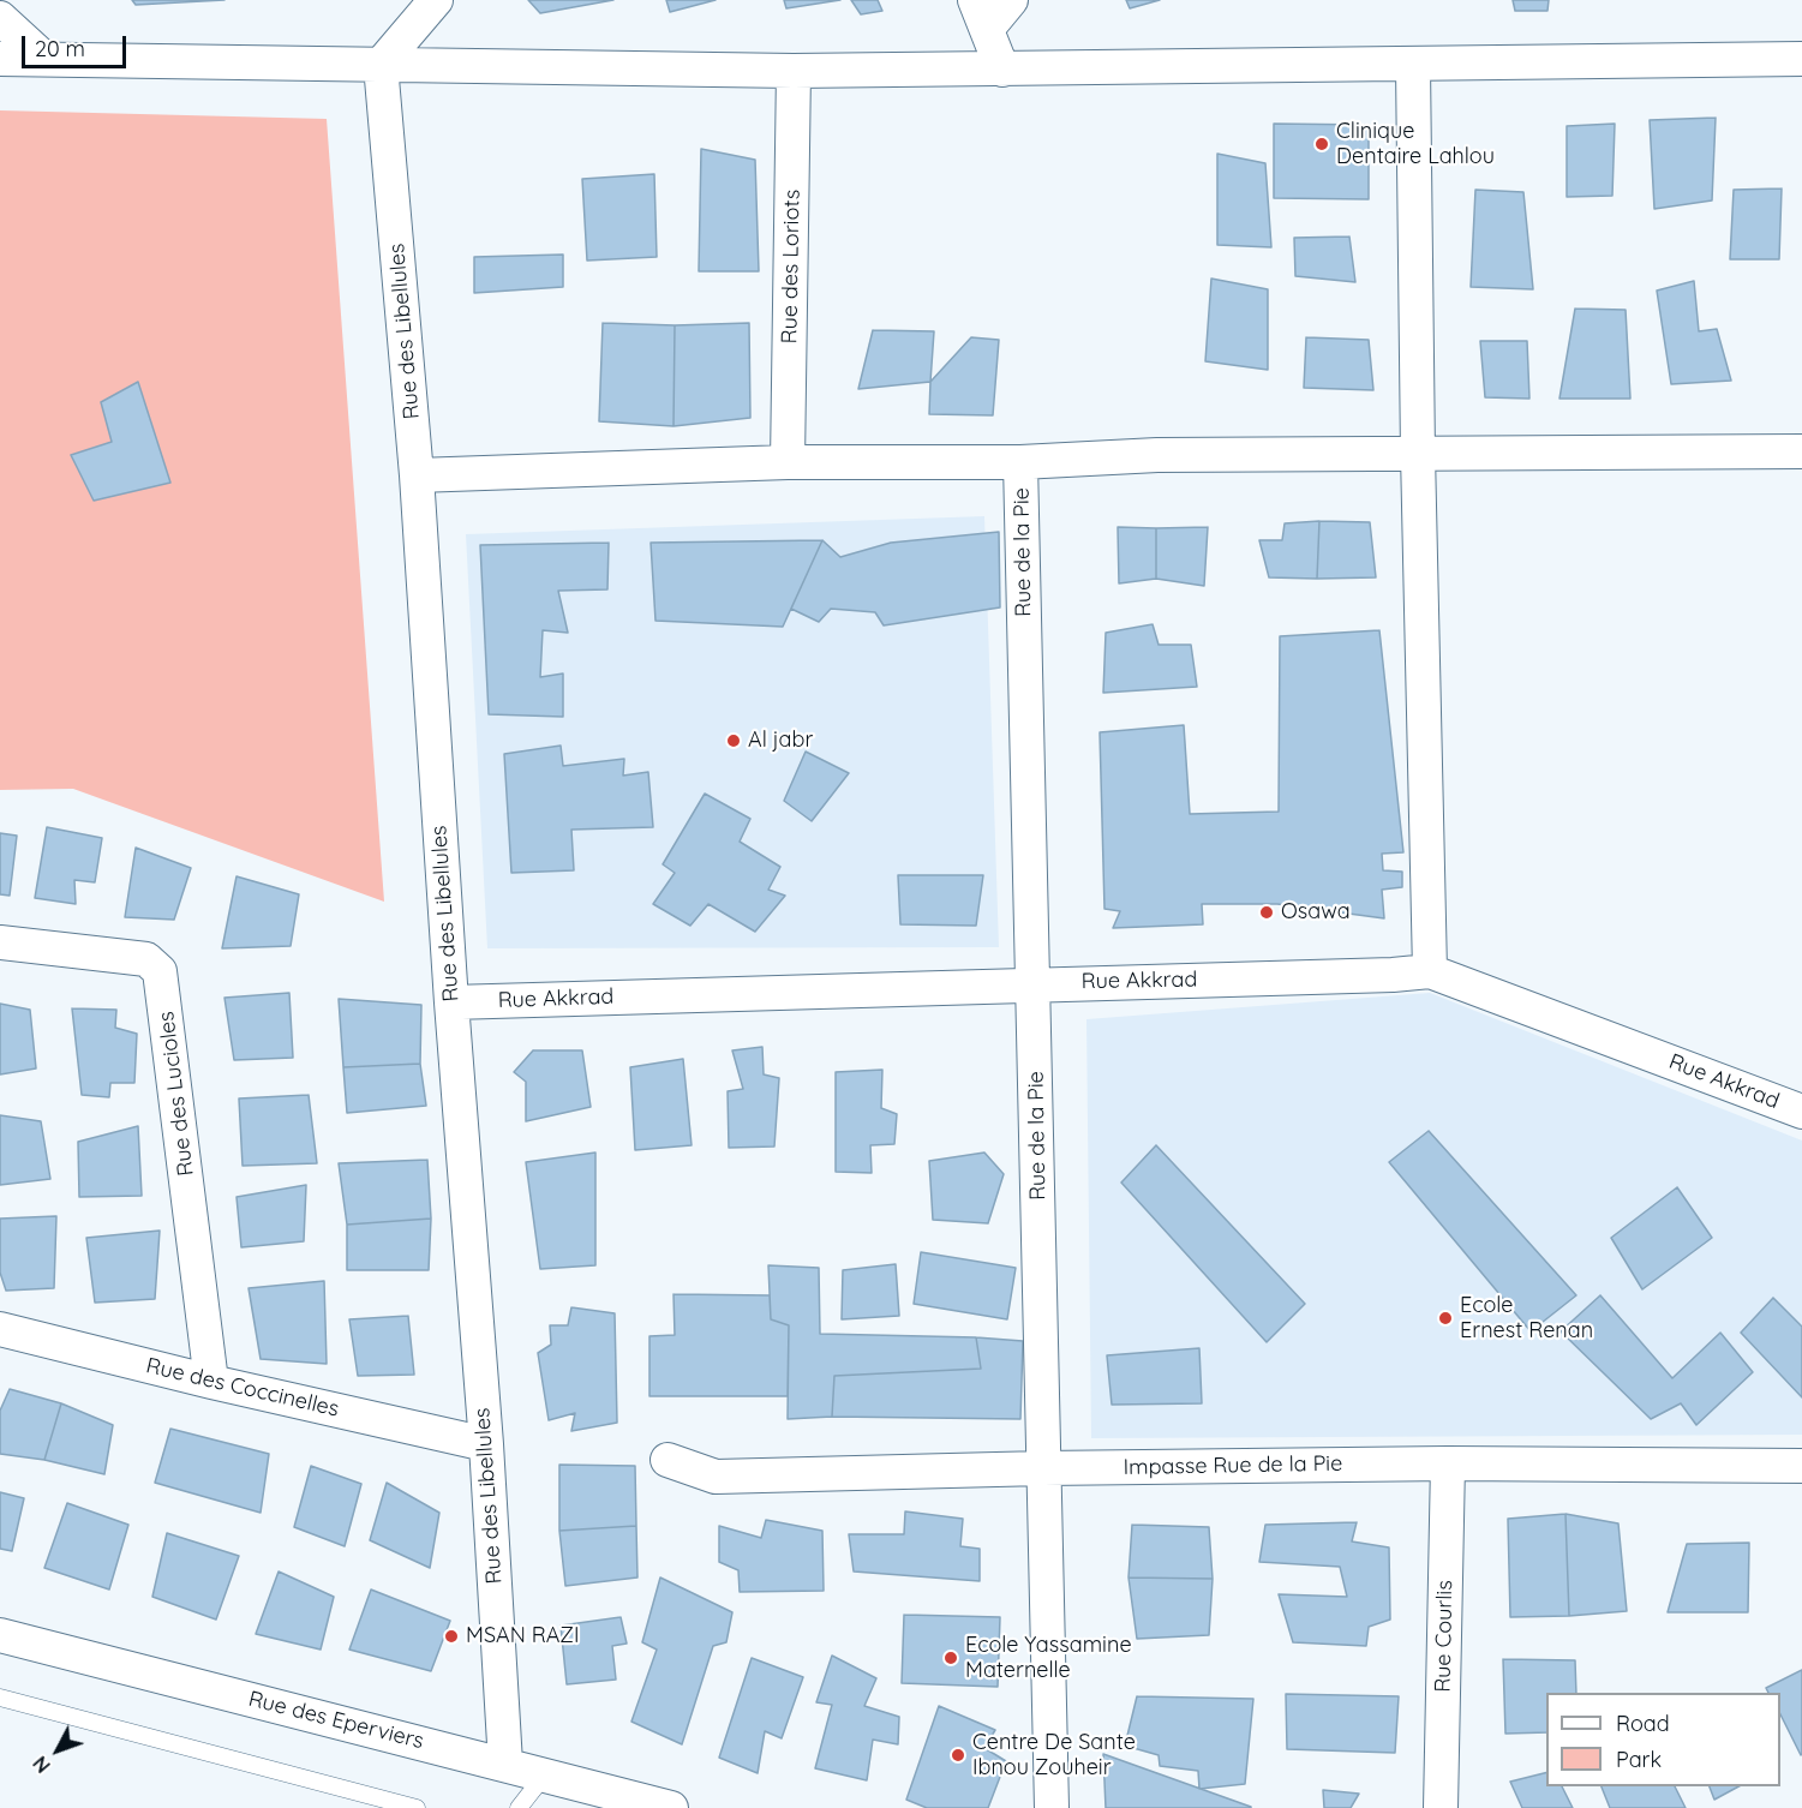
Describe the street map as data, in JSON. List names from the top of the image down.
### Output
{
  "streets": {
    "street": [
      "Rue des Loriots",
      "Rue des Libellules",
      "Rue de la Pie",
      "Rue Akkrad",
      "Rue des Lucioles",
      "Rue des Coccinelles",
      "Impasse Rue de la Pie",
      "Rue Courlis",
      "Rue des Eperviers"
    ]
  },
  "crossings": [
    ["Rue des Libellules", "Rue Akkrad"],
    ["Rue des Libellules", "Rue des Coccinelles"],
    ["Rue des Libellules", "Rue des Eperviers"],
    ["Rue de la Pie", "Rue Akkrad"],
    ["Rue de la Pie", "Impasse Rue de la Pie"],
    ["Rue des Lucioles", "Rue des Coccinelles"],
    ["Impasse Rue de la Pie", "Rue Courlis"]
  ],
  "places": [
    "Clinique Dentaire Lahlou",
    "Al jabr",
    "Osawa",
    "Ecole Ernest Renan",
    "MSAN RAZI",
    "Ecole Yassamine Maternelle",
    "Centre De Sante Ibnou Zouheir"
  ],
  "legend": ["Road", "Park"],
  "scale_bar": "20 m",
  "north": "bottom left"
}
